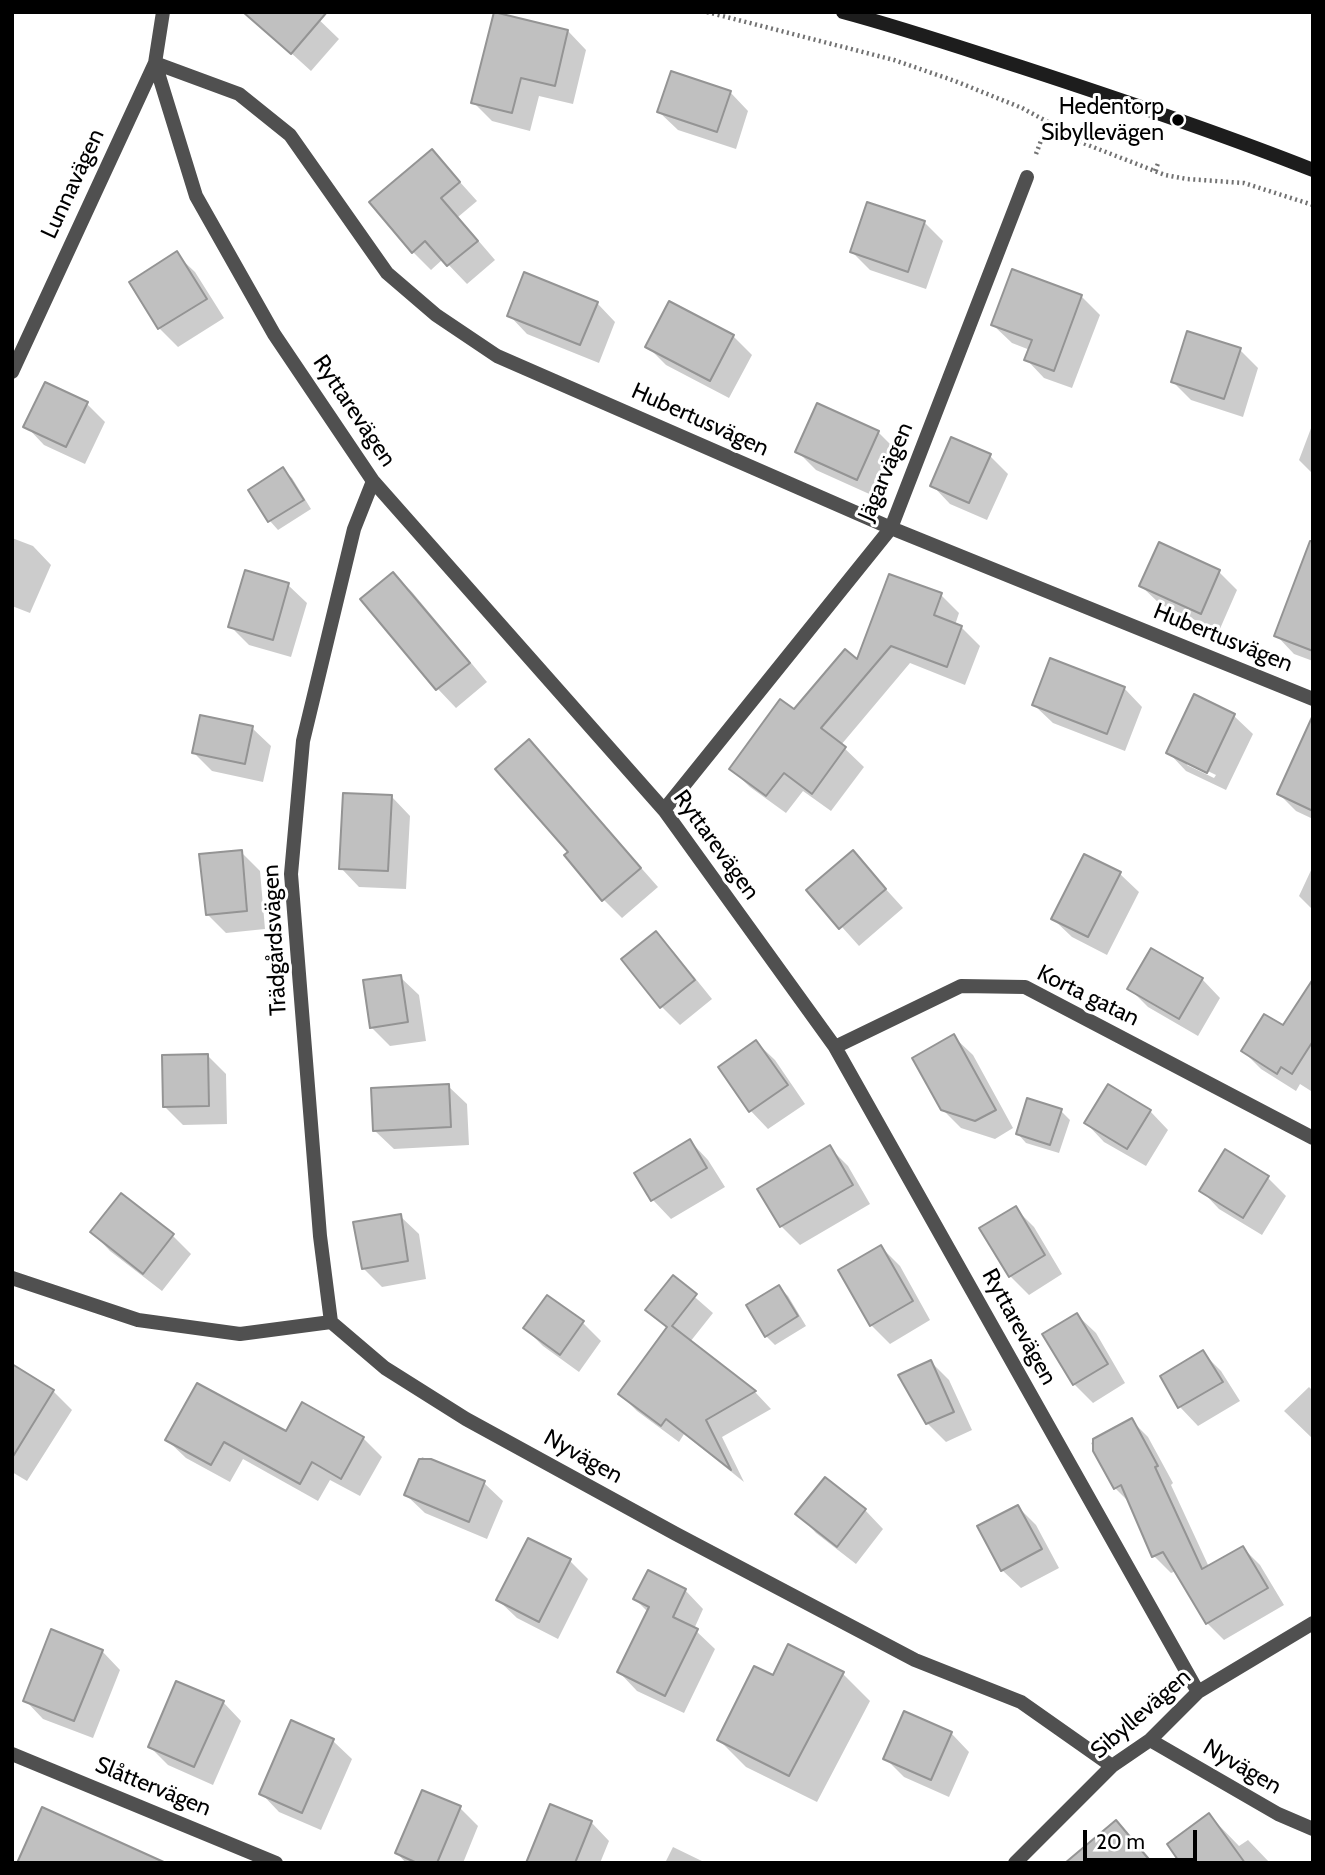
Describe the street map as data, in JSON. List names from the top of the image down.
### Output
{
  "streets": {
    "street": [
      "Lunnavägen",
      "Ryttarevägen",
      "Hubertusvägen",
      "Jägarvägen",
      "Trädgårdsvägen",
      "Korta gatan",
      "Nyvägen",
      "Sibyllevägen",
      "Slåttervägen"
    ]
  },
  "crossings": [
    ["Lunnavägen", "Ryttarevägen"],
    ["Lunnavägen", "Hubertusvägen"],
    ["Ryttarevägen", "Hubertusvägen"],
    ["Ryttarevägen", "Jägarvägen"],
    ["Ryttarevägen", "Trädgårdsvägen"],
    ["Ryttarevägen", "Korta gatan"],
    ["Ryttarevägen", "Sibyllevägen"],
    ["Hubertusvägen", "Jägarvägen"],
    ["Trädgårdsvägen", "Nyvägen"],
    ["Nyvägen", "Sibyllevägen"]
  ],
  "places": ["Hedentorp Sibyllevägen"],
  "scale_bar": "20 m"
}
